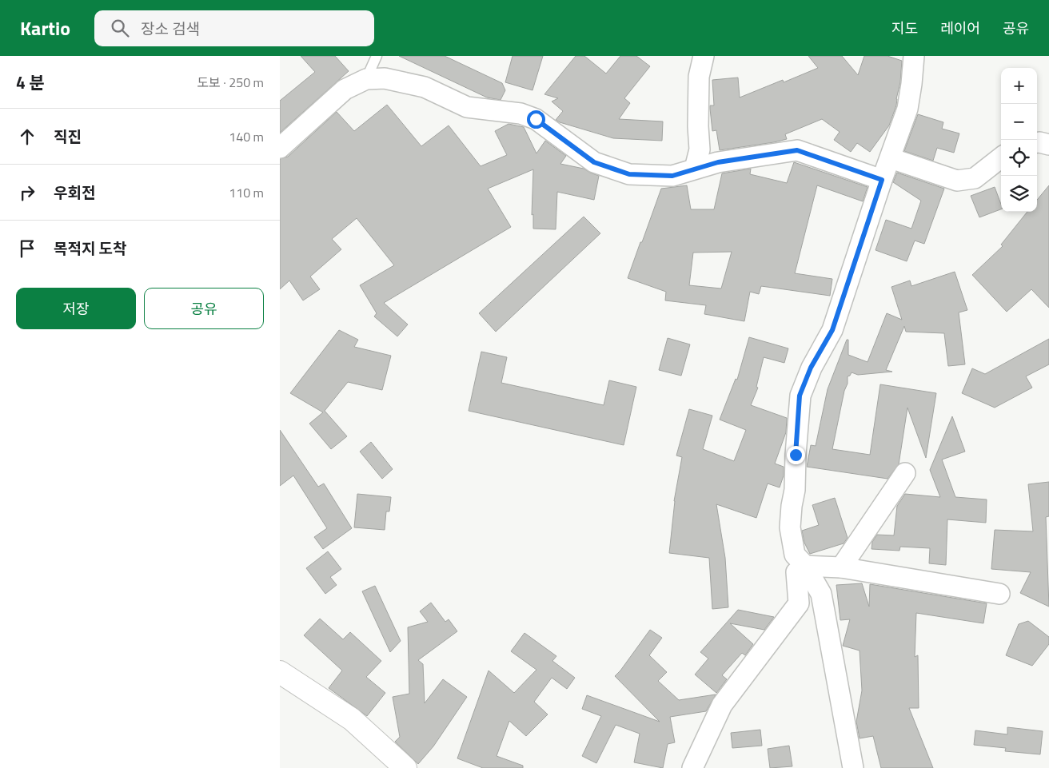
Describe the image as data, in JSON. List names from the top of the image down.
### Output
{
  "page": {
    "header": "Kartio",
    "search": "장소 검색",
    "nav": ["지도", "레이어", "공유"],
    "heading": ["4 분", "도보 · 250 m"],
    "map_buttons": ["+", "−"],
    "list": [
      ["직진", "140 m"],
      ["우회전", "110 m"],
      "목적지 도착"
    ],
    "buttons": ["저장", "공유"]
  }
}
